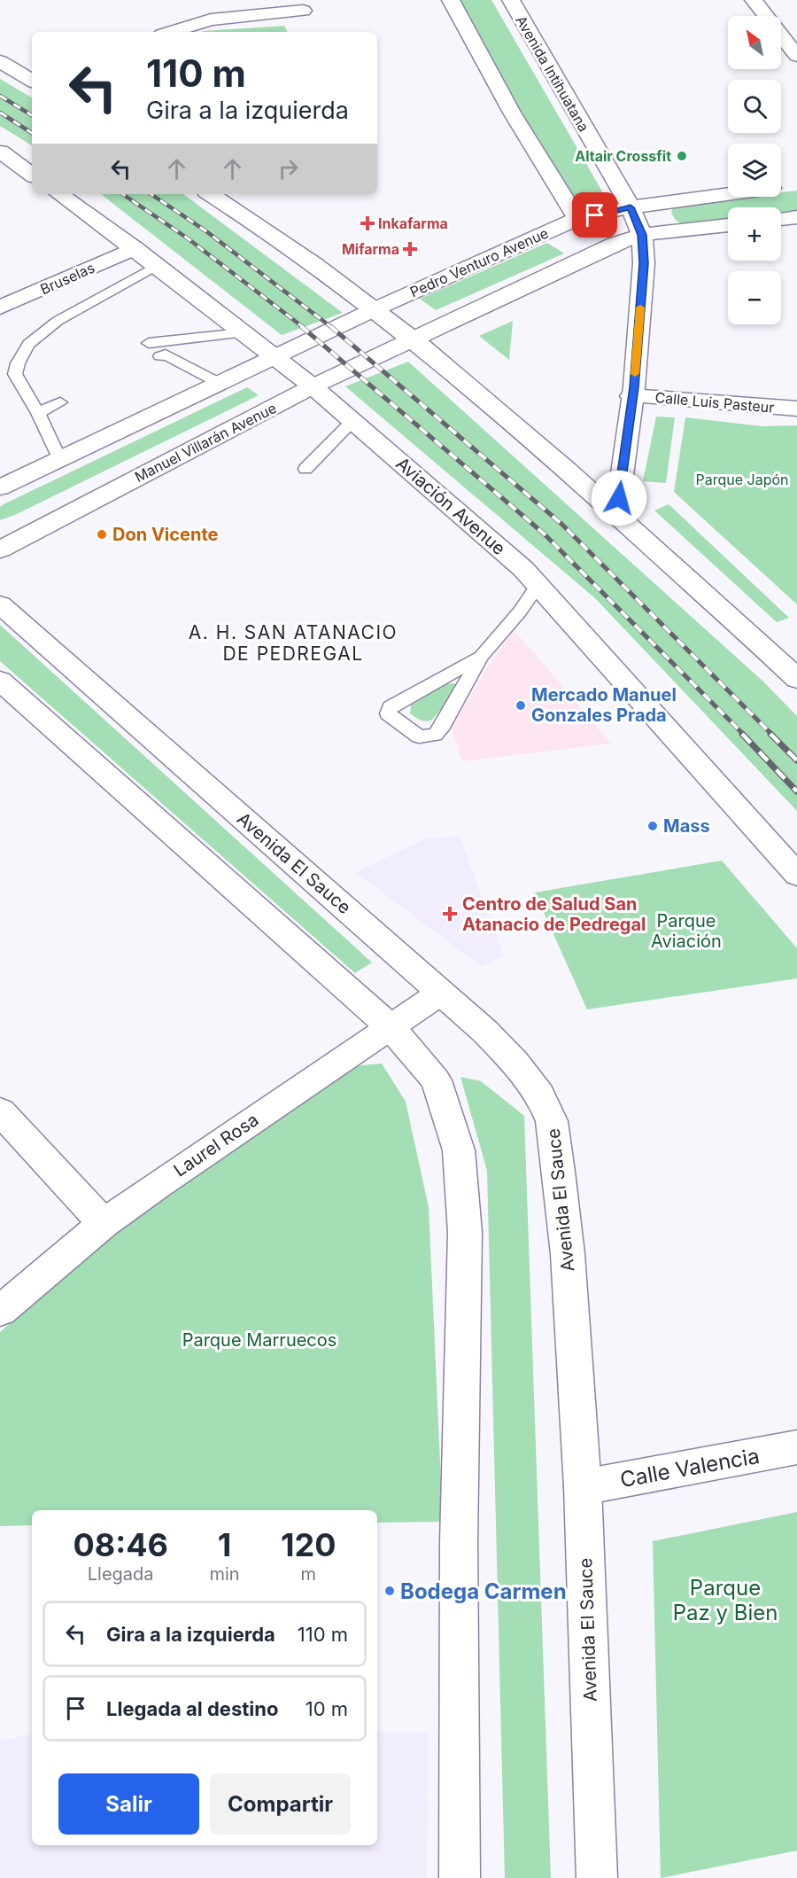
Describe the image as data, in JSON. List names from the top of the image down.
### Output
{
  "streets": {
    "main road": [
      "Avenida Intihuatana",
      "Pedro Venturo Avenue",
      "Bruselas",
      "Calle Luis Pasteur",
      "Manuel Villarán Avenue",
      "Aviación Avenue",
      "Avenida El Sauce",
      "Laurel Rosa",
      "Calle Valencia"
    ]
  },
  "crossings": [
    ["Avenida Intihuatana", "Pedro Venturo Avenue"],
    ["Avenida Intihuatana", "Calle Luis Pasteur"],
    ["Bruselas", "Aviación Avenue"],
    ["Manuel Villarán Avenue", "Aviación Avenue"],
    ["Avenida El Sauce", "Laurel Rosa"],
    ["Avenida El Sauce", "Calle Valencia"]
  ],
  "districts": ["A. H. SAN ATANACIO DE PEDREGAL"],
  "parks": [
    "Parque Japón",
    "Parque Aviación",
    "Parque Marruecos",
    "Parque Paz y Bien"
  ],
  "places": {
    "other": [
      "Altair Crossfit",
      "Don Vicente",
      "Mercado Manuel Gonzales Prada",
      "Mass",
      "Bodega Carmen"
    ],
    "health": ["Inkafarma", "Mifarma", "Centro de Salud San Atanacio de Pedregal"]
  },
  "north": "top left",
  "page": {
    "map_buttons": ["+", "−"],
    "turn": ["110 m", "Gira a la izquierda"],
    "eta": [
      "08:46",
      "Llegada",
      "1",
      "min",
      "120",
      "m"
    ],
    "list": [
      {
        "name": "Gira a la izquierda",
        "value": "110 m"
      },
      {
        "name": "Llegada al destino",
        "value": "10 m"
      }
    ],
    "buttons": ["Salir", "Compartir"]
  }
}
